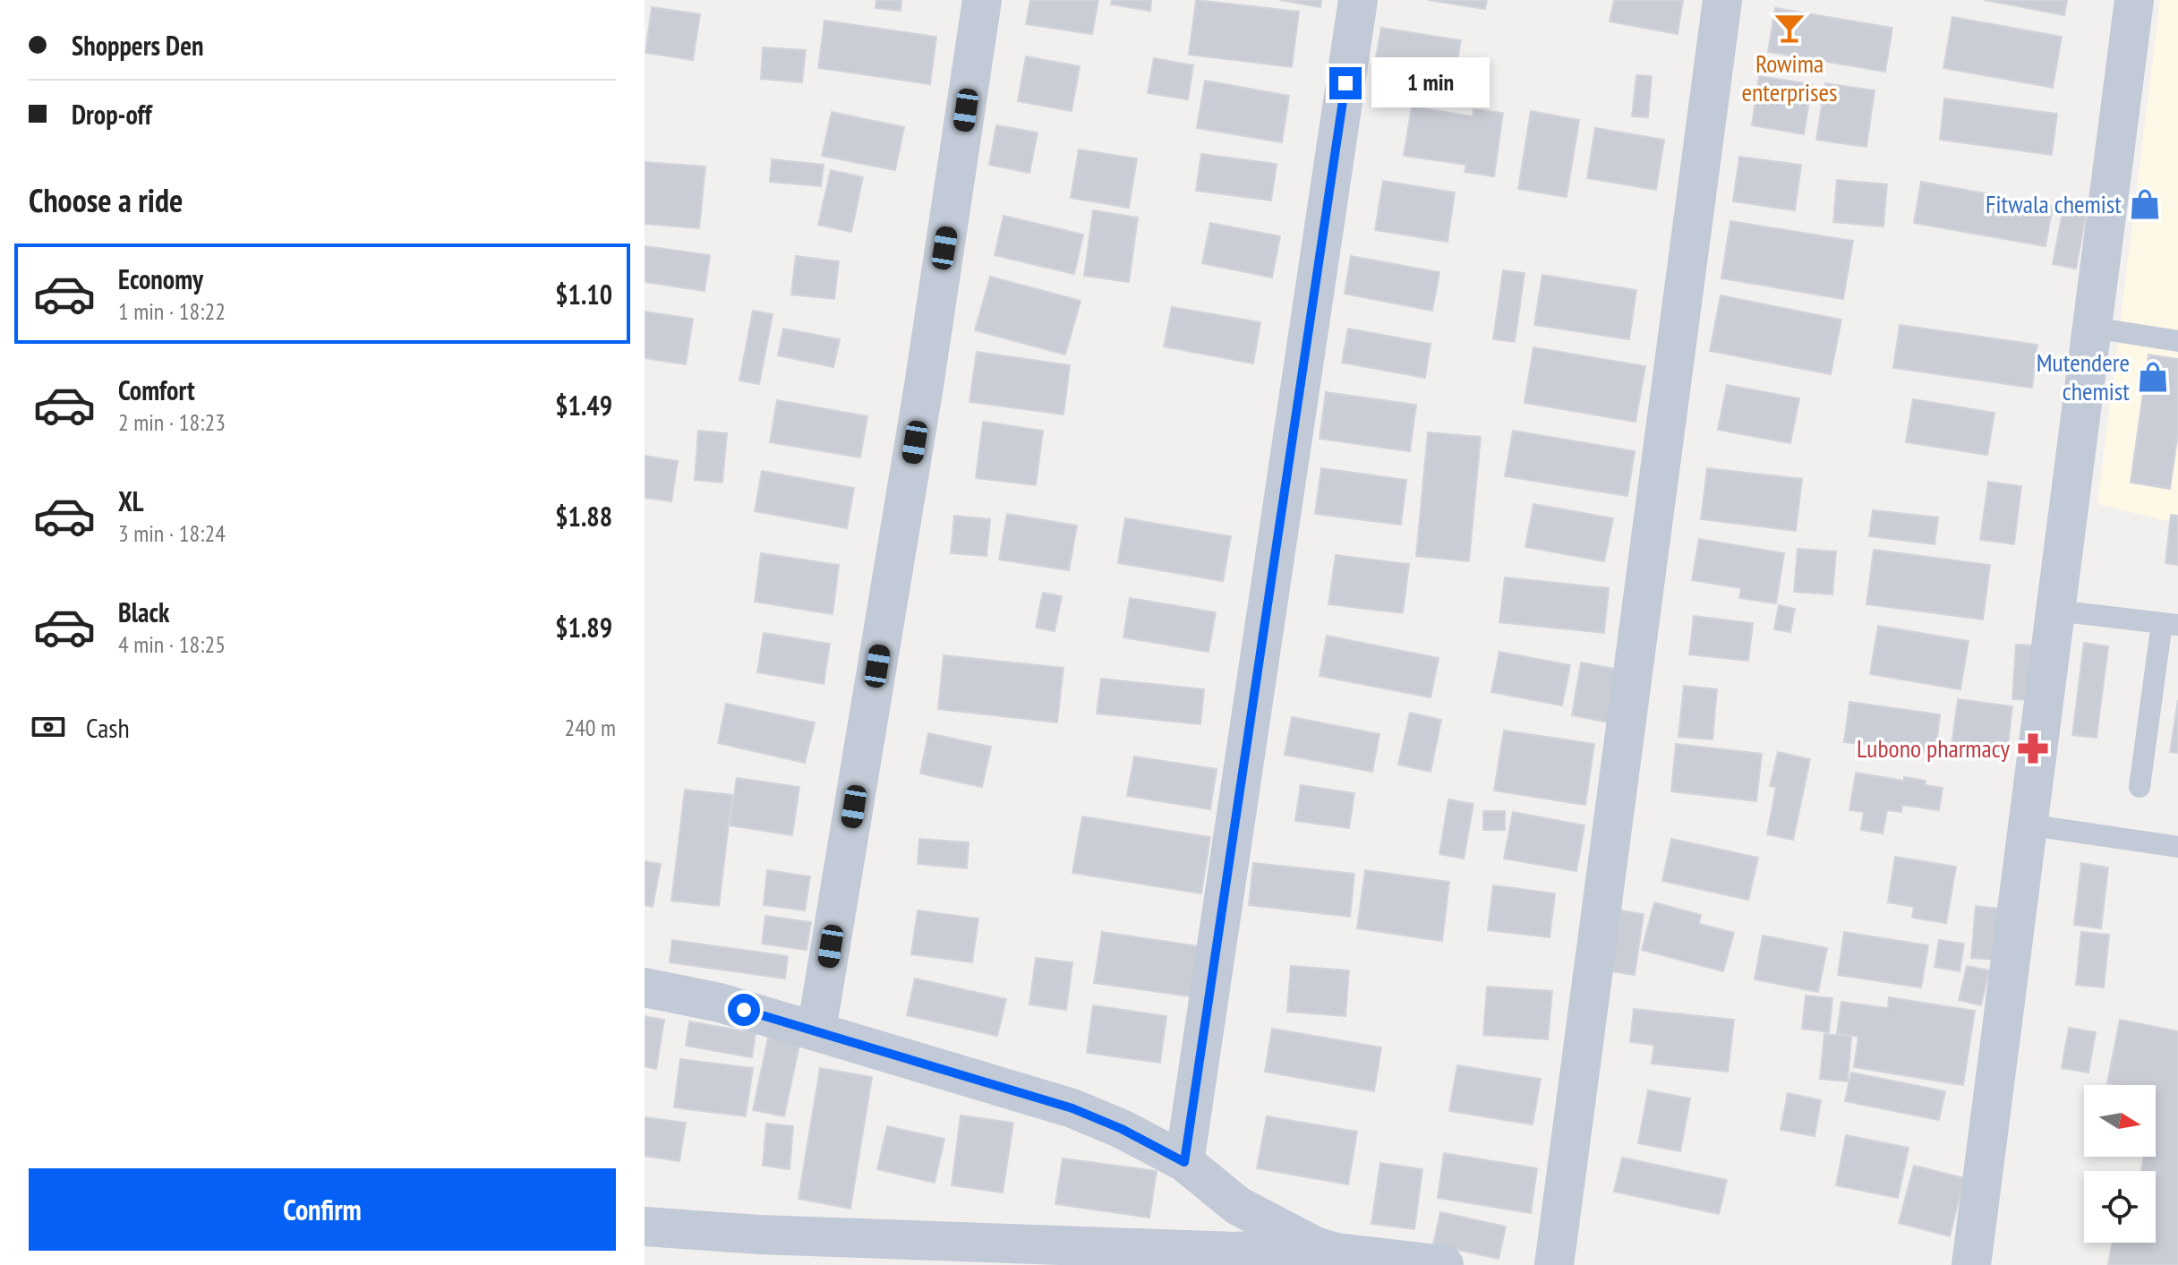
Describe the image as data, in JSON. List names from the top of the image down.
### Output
{
  "places": {
    "bar": ["Rowima enterprises"],
    "shop": ["Fitwala chemist", "Mutendere chemist"],
    "pharmacy": ["Lubono pharmacy"]
  },
  "north": "right",
  "page": {
    "banner": ["Shoppers Den", "Drop-off"],
    "bubble": "1 min",
    "heading": "Choose a ride",
    "list": [
      {
        "name": "Economy",
        "note": "1 min · 18:22",
        "value": "$1.10"
      },
      {
        "name": "Comfort",
        "note": "2 min · 18:23",
        "value": "$1.49"
      },
      {
        "name": "XL",
        "note": "3 min · 18:24",
        "value": "$1.88"
      },
      {
        "name": "Black",
        "note": "4 min · 18:25",
        "value": "$1.89"
      }
    ],
    "pay": ["Cash", "240 m"],
    "buttons": "Confirm"
  }
}
